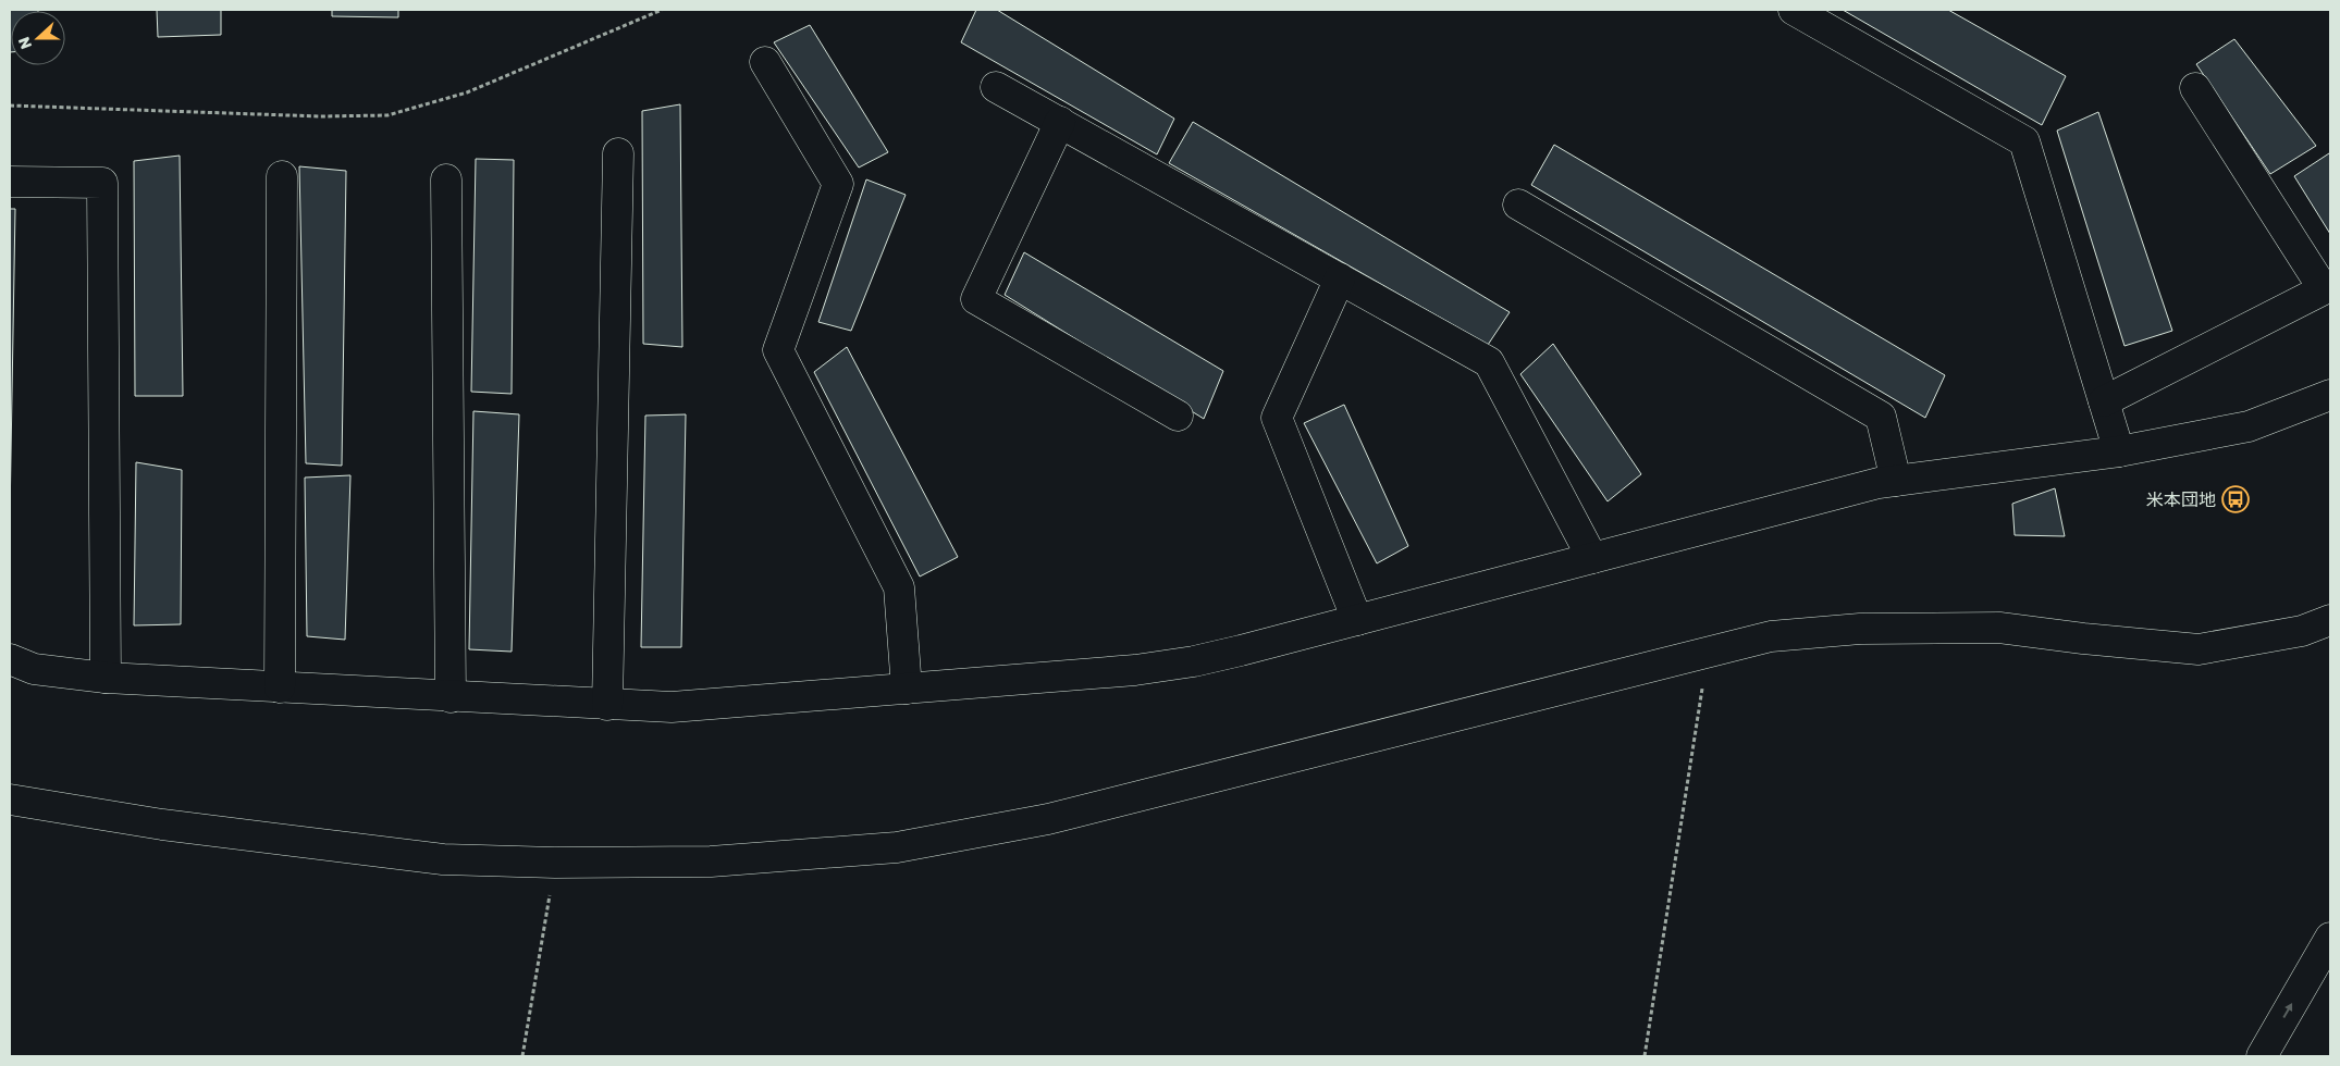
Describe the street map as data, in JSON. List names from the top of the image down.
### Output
{
  "places": {
    "bus stop": ["米本団地"]
  },
  "north": "left"
}
